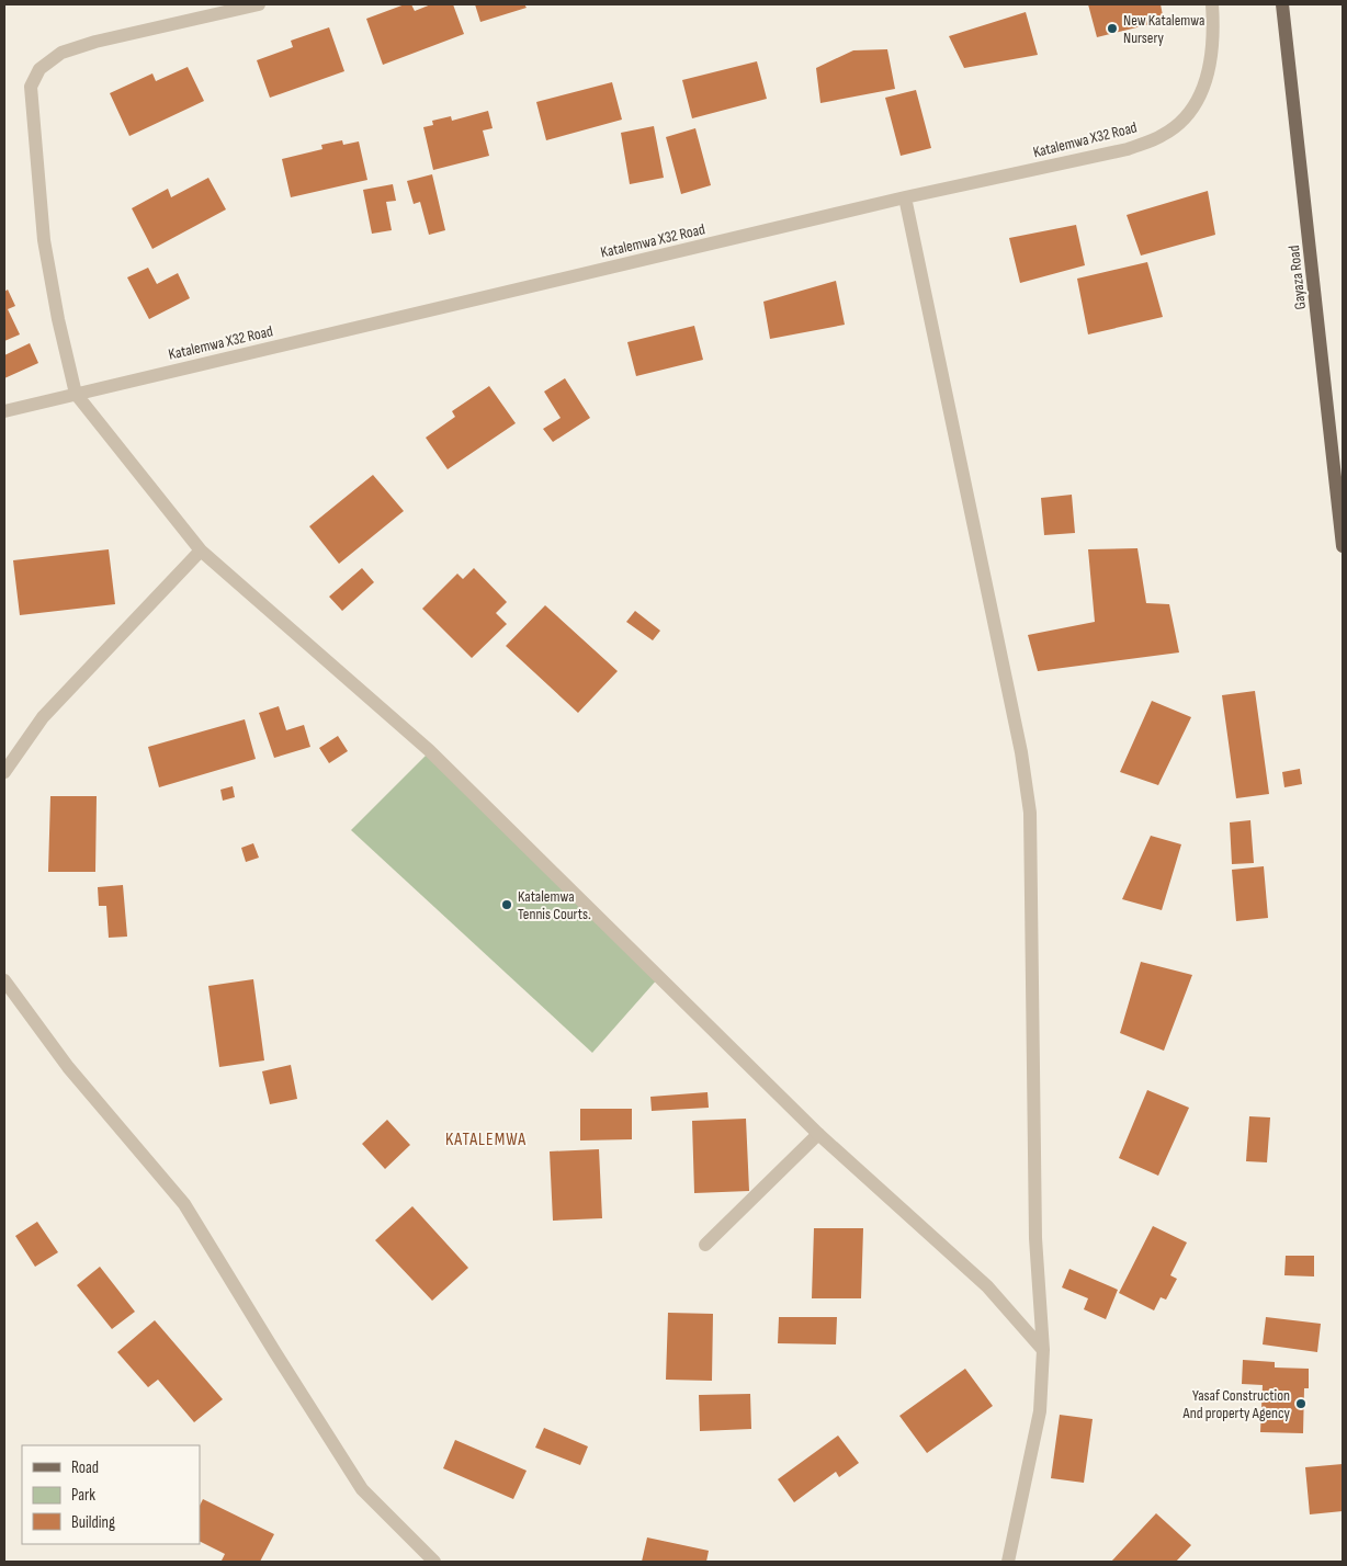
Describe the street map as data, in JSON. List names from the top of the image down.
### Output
{
  "streets": {
    "main road": ["Gayaza Road"],
    "street": ["Katalemwa X32 Road"]
  },
  "districts": ["KATALEMWA"],
  "places": ["New Katalemwa Nursery", "Katalemwa Tennis Courts.", "Yasaf Construction And property Agency"],
  "legend": ["Road", "Park", "Building"]
}
